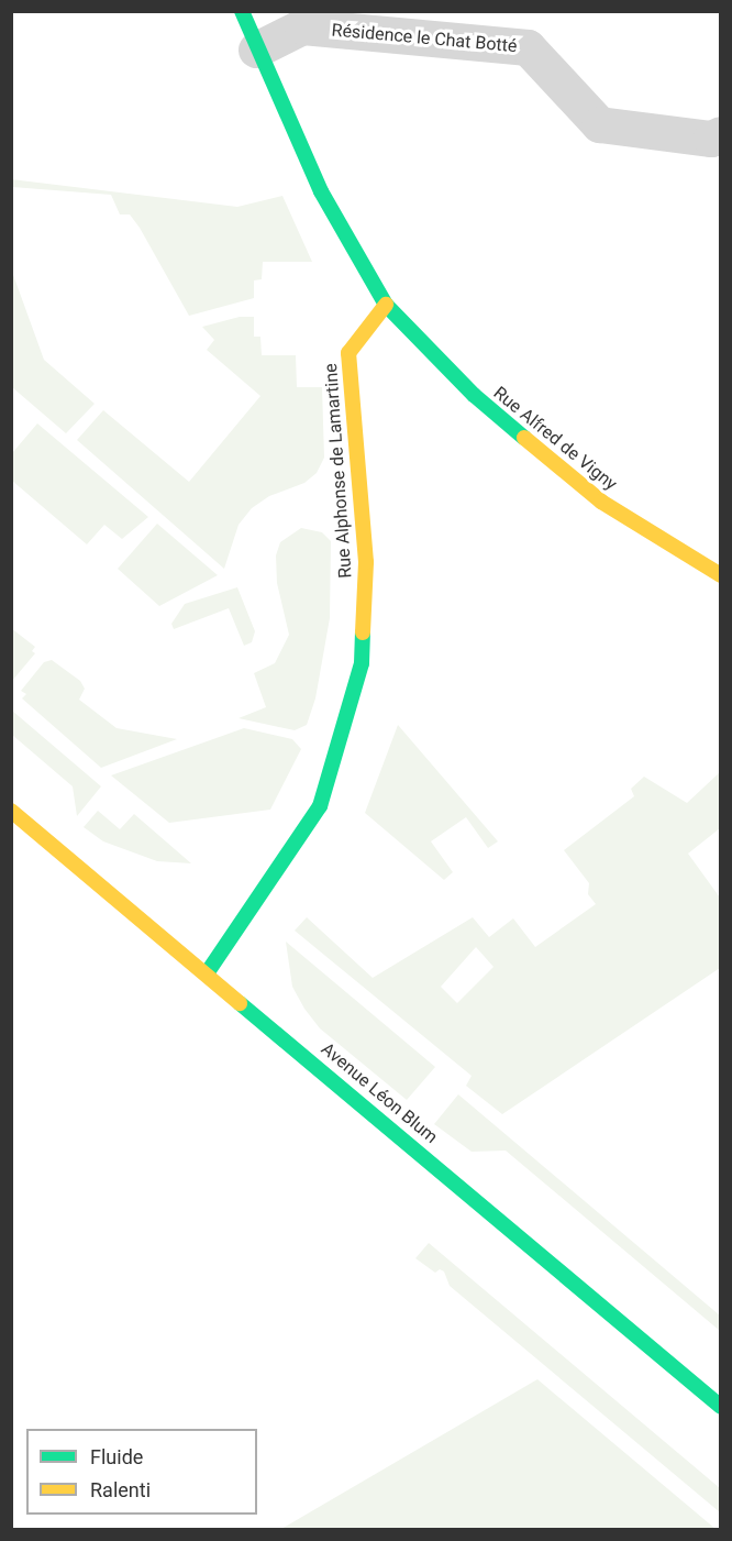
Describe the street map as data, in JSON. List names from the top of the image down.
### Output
{
  "streets": {
    "street": [
      "Résidence le Chat Botté",
      "Rue Alfred de Vigny",
      "Rue Alphonse de Lamartine",
      "Avenue Léon Blum"
    ]
  },
  "crossings": [
    ["Rue Alfred de Vigny", "Rue Alphonse de Lamartine"],
    ["Rue Alphonse de Lamartine", "Avenue Léon Blum"]
  ],
  "legend": ["Fluide", "Ralenti"]
}
